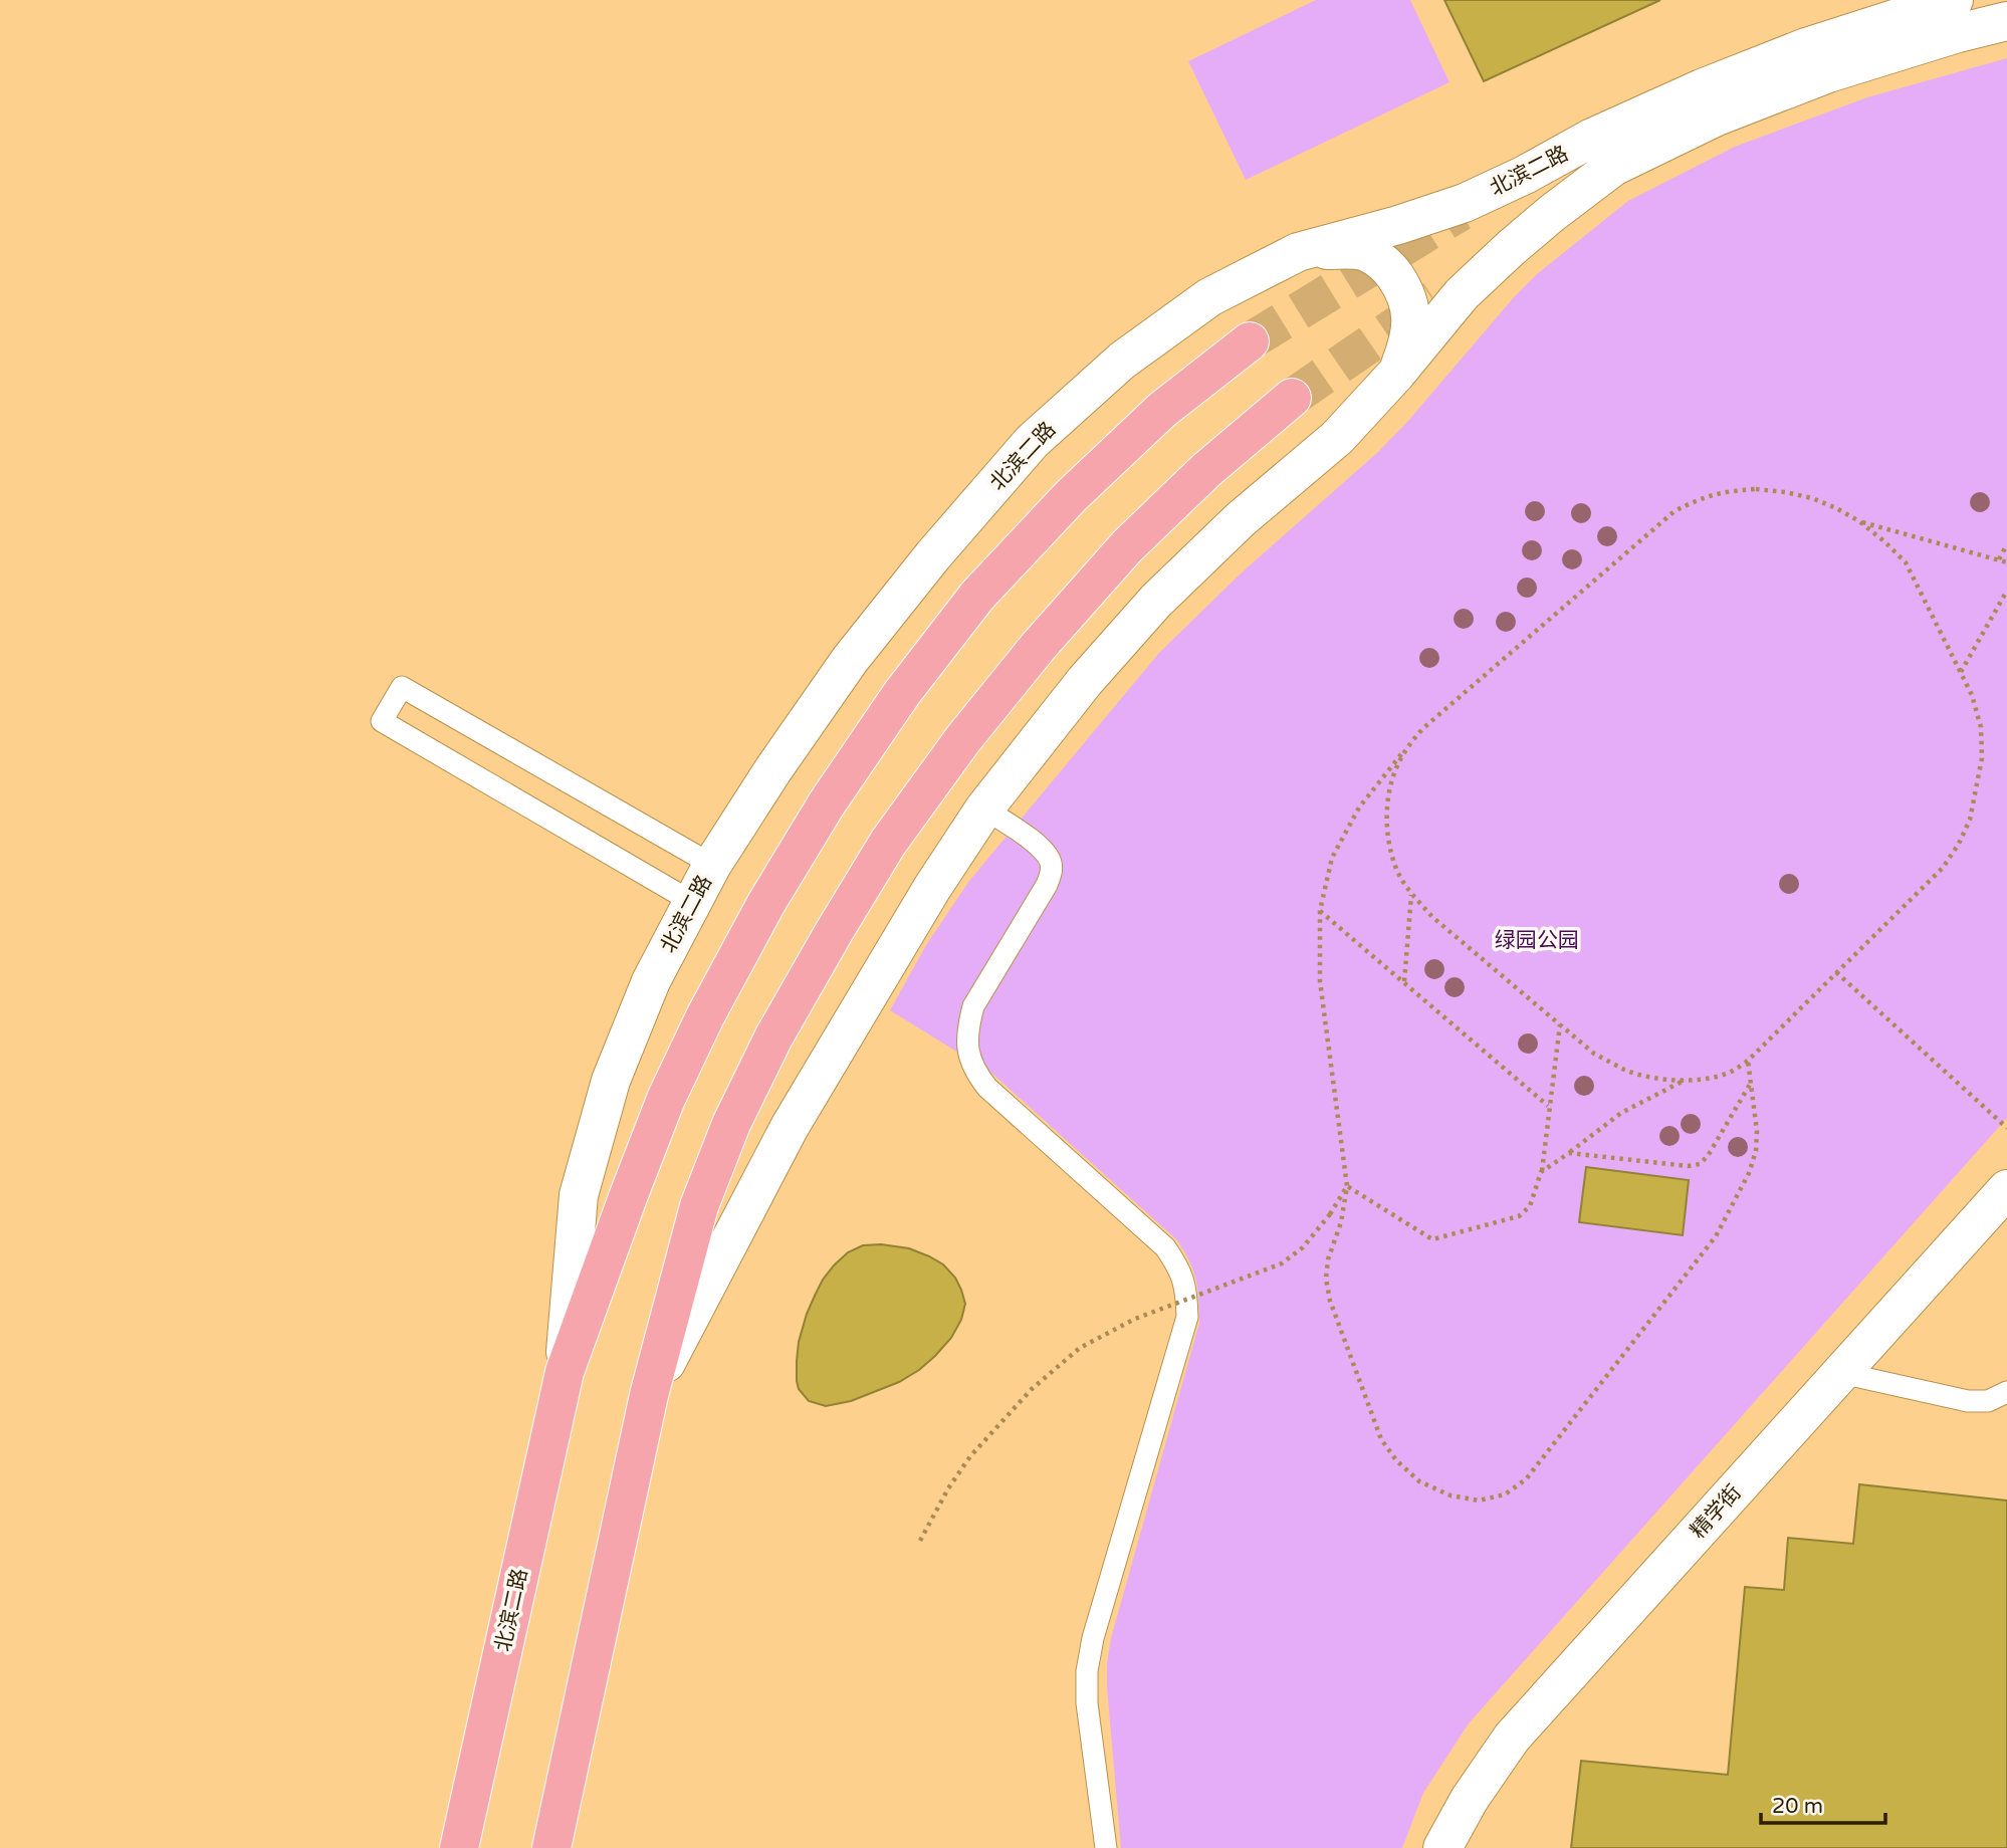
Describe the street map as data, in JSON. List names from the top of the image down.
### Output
{
  "streets": {
    "main road": ["北滨二路"],
    "street": ["精学街"]
  },
  "parks": ["绿园公园"],
  "scale_bar": "20 m"
}
